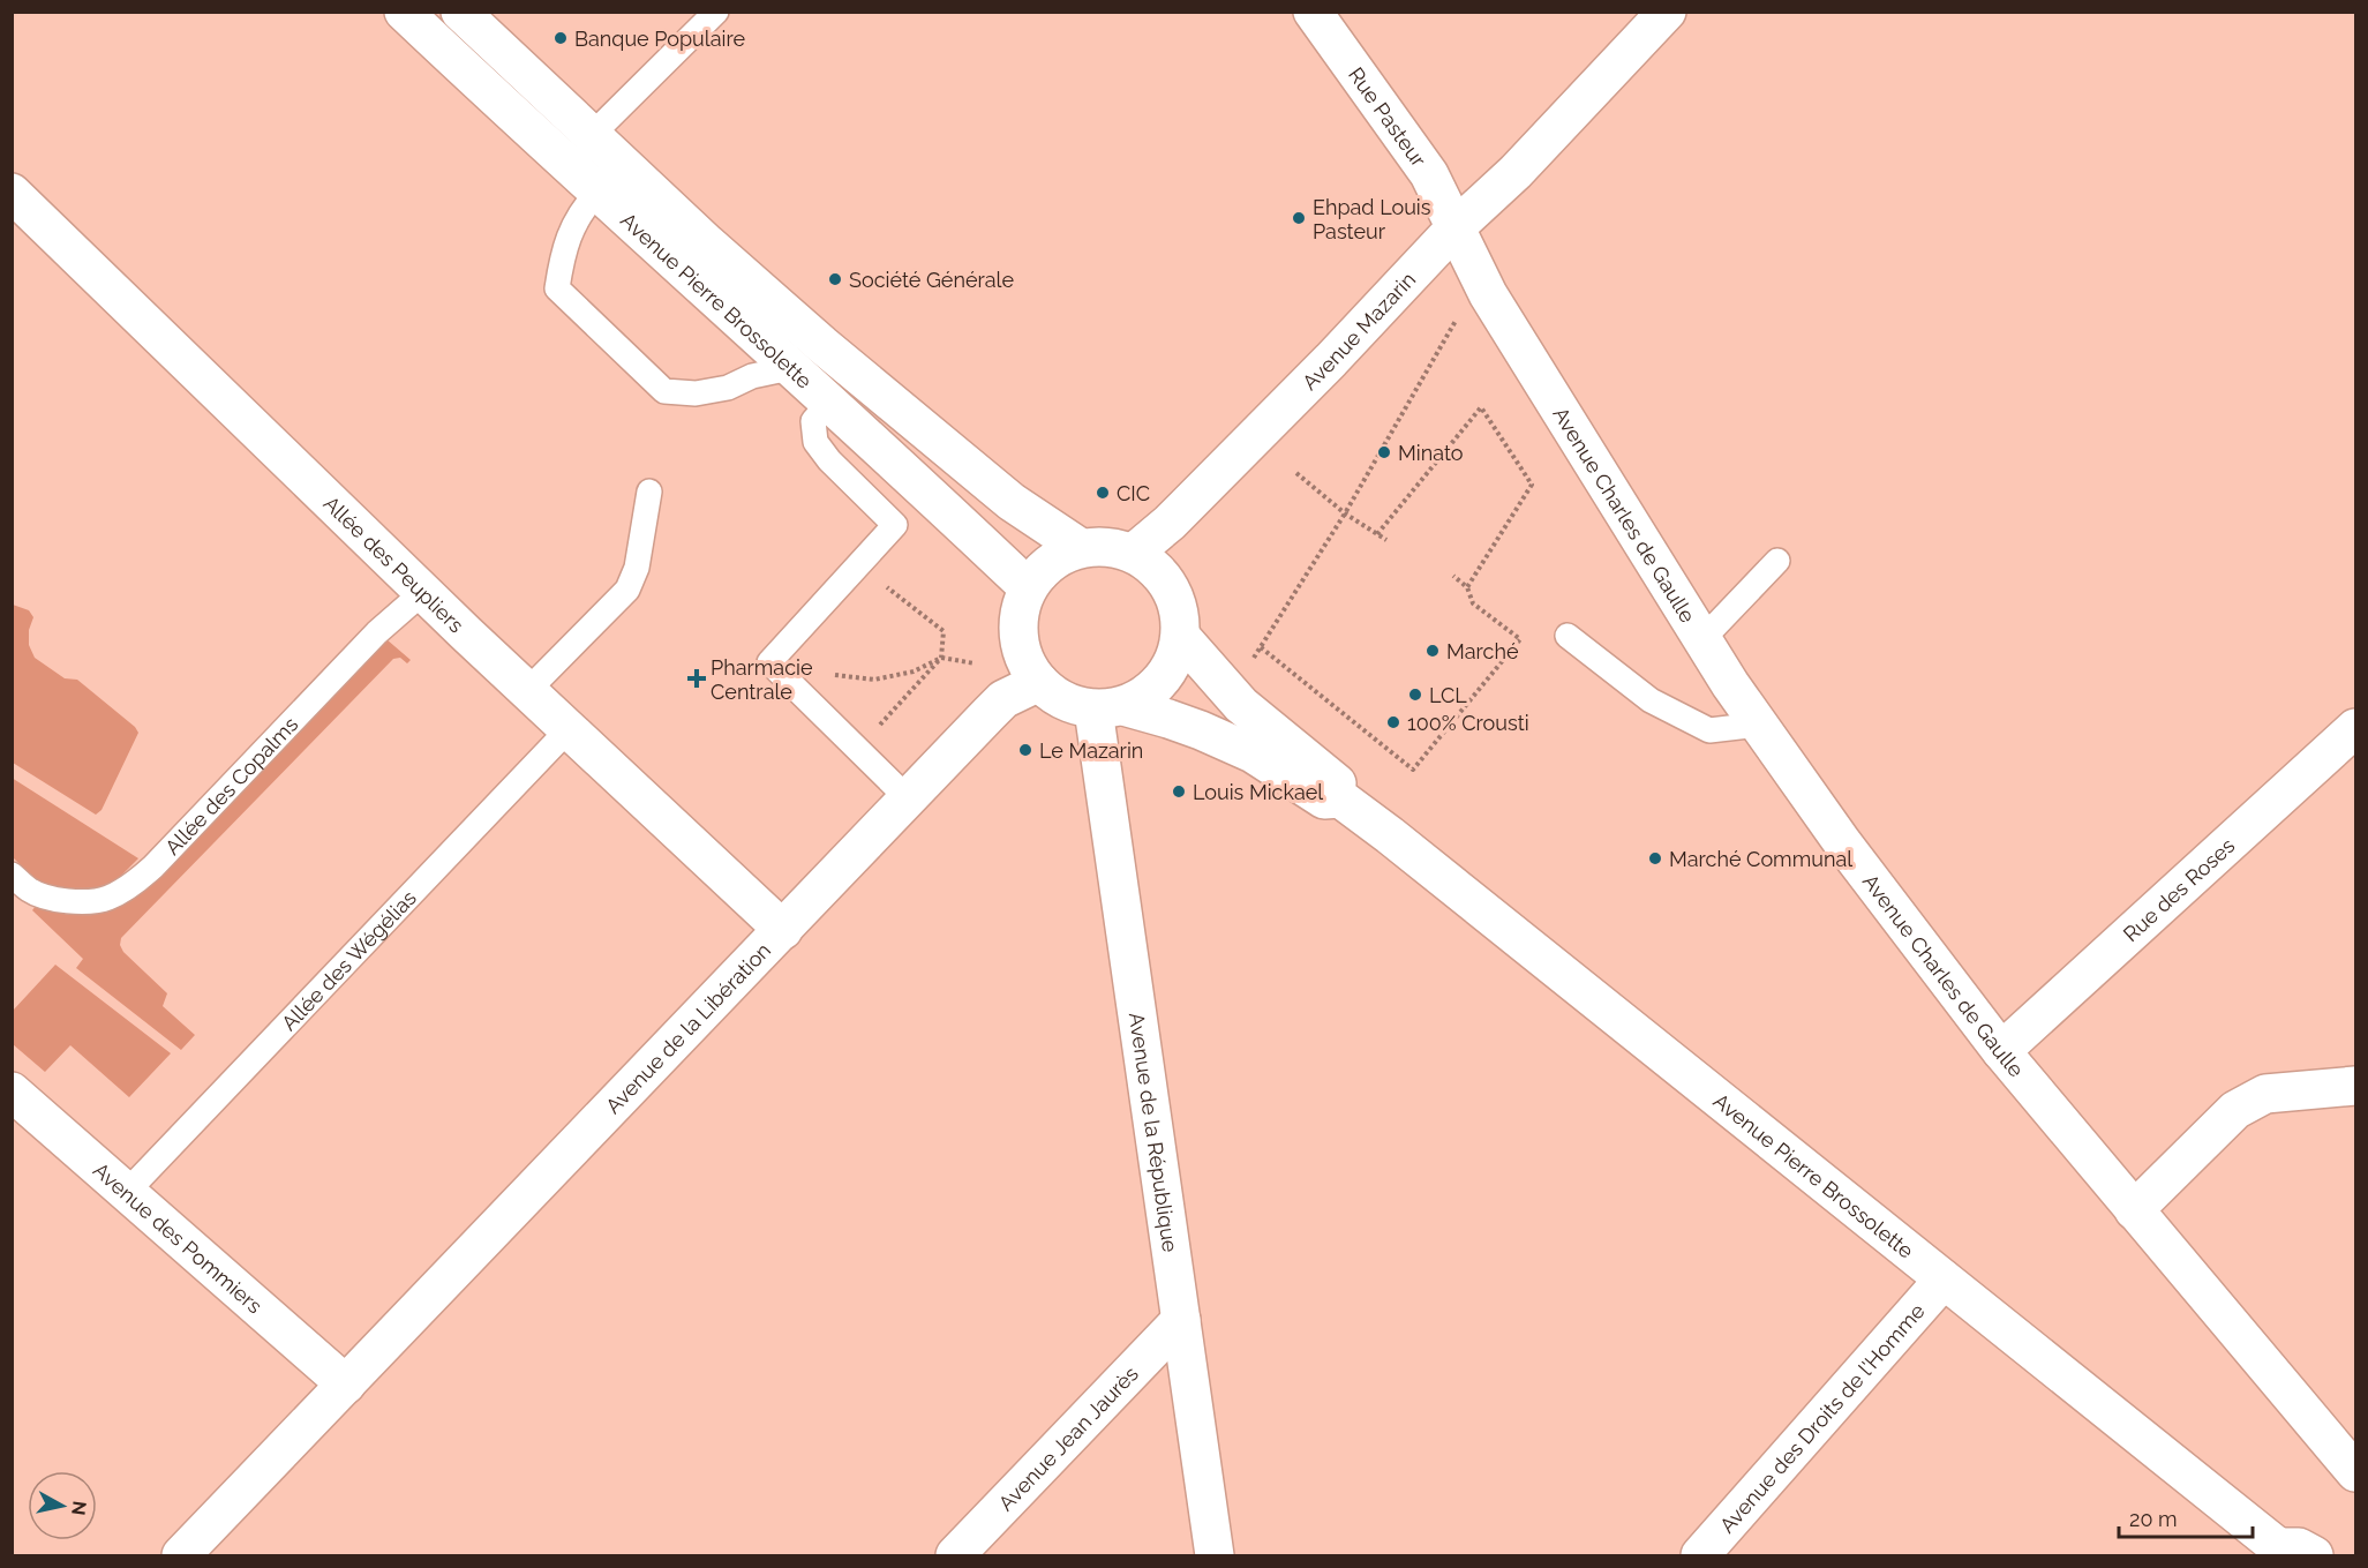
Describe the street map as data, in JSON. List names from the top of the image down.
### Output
{
  "streets": {
    "street": [
      "Rue Pasteur",
      "Avenue Pierre Brossolette",
      "Avenue Mazarin",
      "Avenue Charles de Gaulle",
      "Allée des Peupliers",
      "Rue des Roses",
      "Avenue de la Libération",
      "Avenue de la République",
      "Avenue des Pommiers",
      "Avenue des Droits de l'Homme",
      "Avenue Jean Jaurès"
    ],
    "lane": ["Allée des Copalms", "Allée des Wégélias"]
  },
  "crossings": [
    ["Rue Pasteur", "Avenue Mazarin"],
    ["Rue Pasteur", "Avenue Charles de Gaulle"],
    ["Avenue Pierre Brossolette", "Avenue Mazarin"],
    ["Avenue Pierre Brossolette", "Avenue de la Libération"],
    ["Avenue Pierre Brossolette", "Avenue de la République"],
    ["Avenue Pierre Brossolette", "Avenue des Droits de l'Homme"],
    ["Avenue Mazarin", "Avenue Charles de Gaulle"],
    ["Avenue Mazarin", "Avenue de la Libération"],
    ["Avenue Mazarin", "Avenue de la République"],
    ["Avenue Charles de Gaulle", "Rue des Roses"],
    ["Allée des Peupliers", "Allée des Copalms"],
    ["Allée des Peupliers", "Allée des Wégélias"],
    ["Allée des Peupliers", "Avenue de la Libération"],
    ["Allée des Wégélias", "Avenue des Pommiers"],
    ["Avenue de la Libération", "Avenue de la République"],
    ["Avenue de la Libération", "Avenue des Pommiers"],
    ["Avenue de la République", "Avenue Jean Jaurès"]
  ],
  "places": {
    "other": [
      "Banque Populaire",
      "Ehpad Louis Pasteur",
      "Société Générale",
      "Minato",
      "CIC",
      "Marché",
      "LCL",
      "100% Crousti",
      "Le Mazarin",
      "Louis Mickael",
      "Marché Communal"
    ],
    "health": ["Pharmacie Centrale"]
  },
  "scale_bar": "20 m",
  "north": "right"
}
